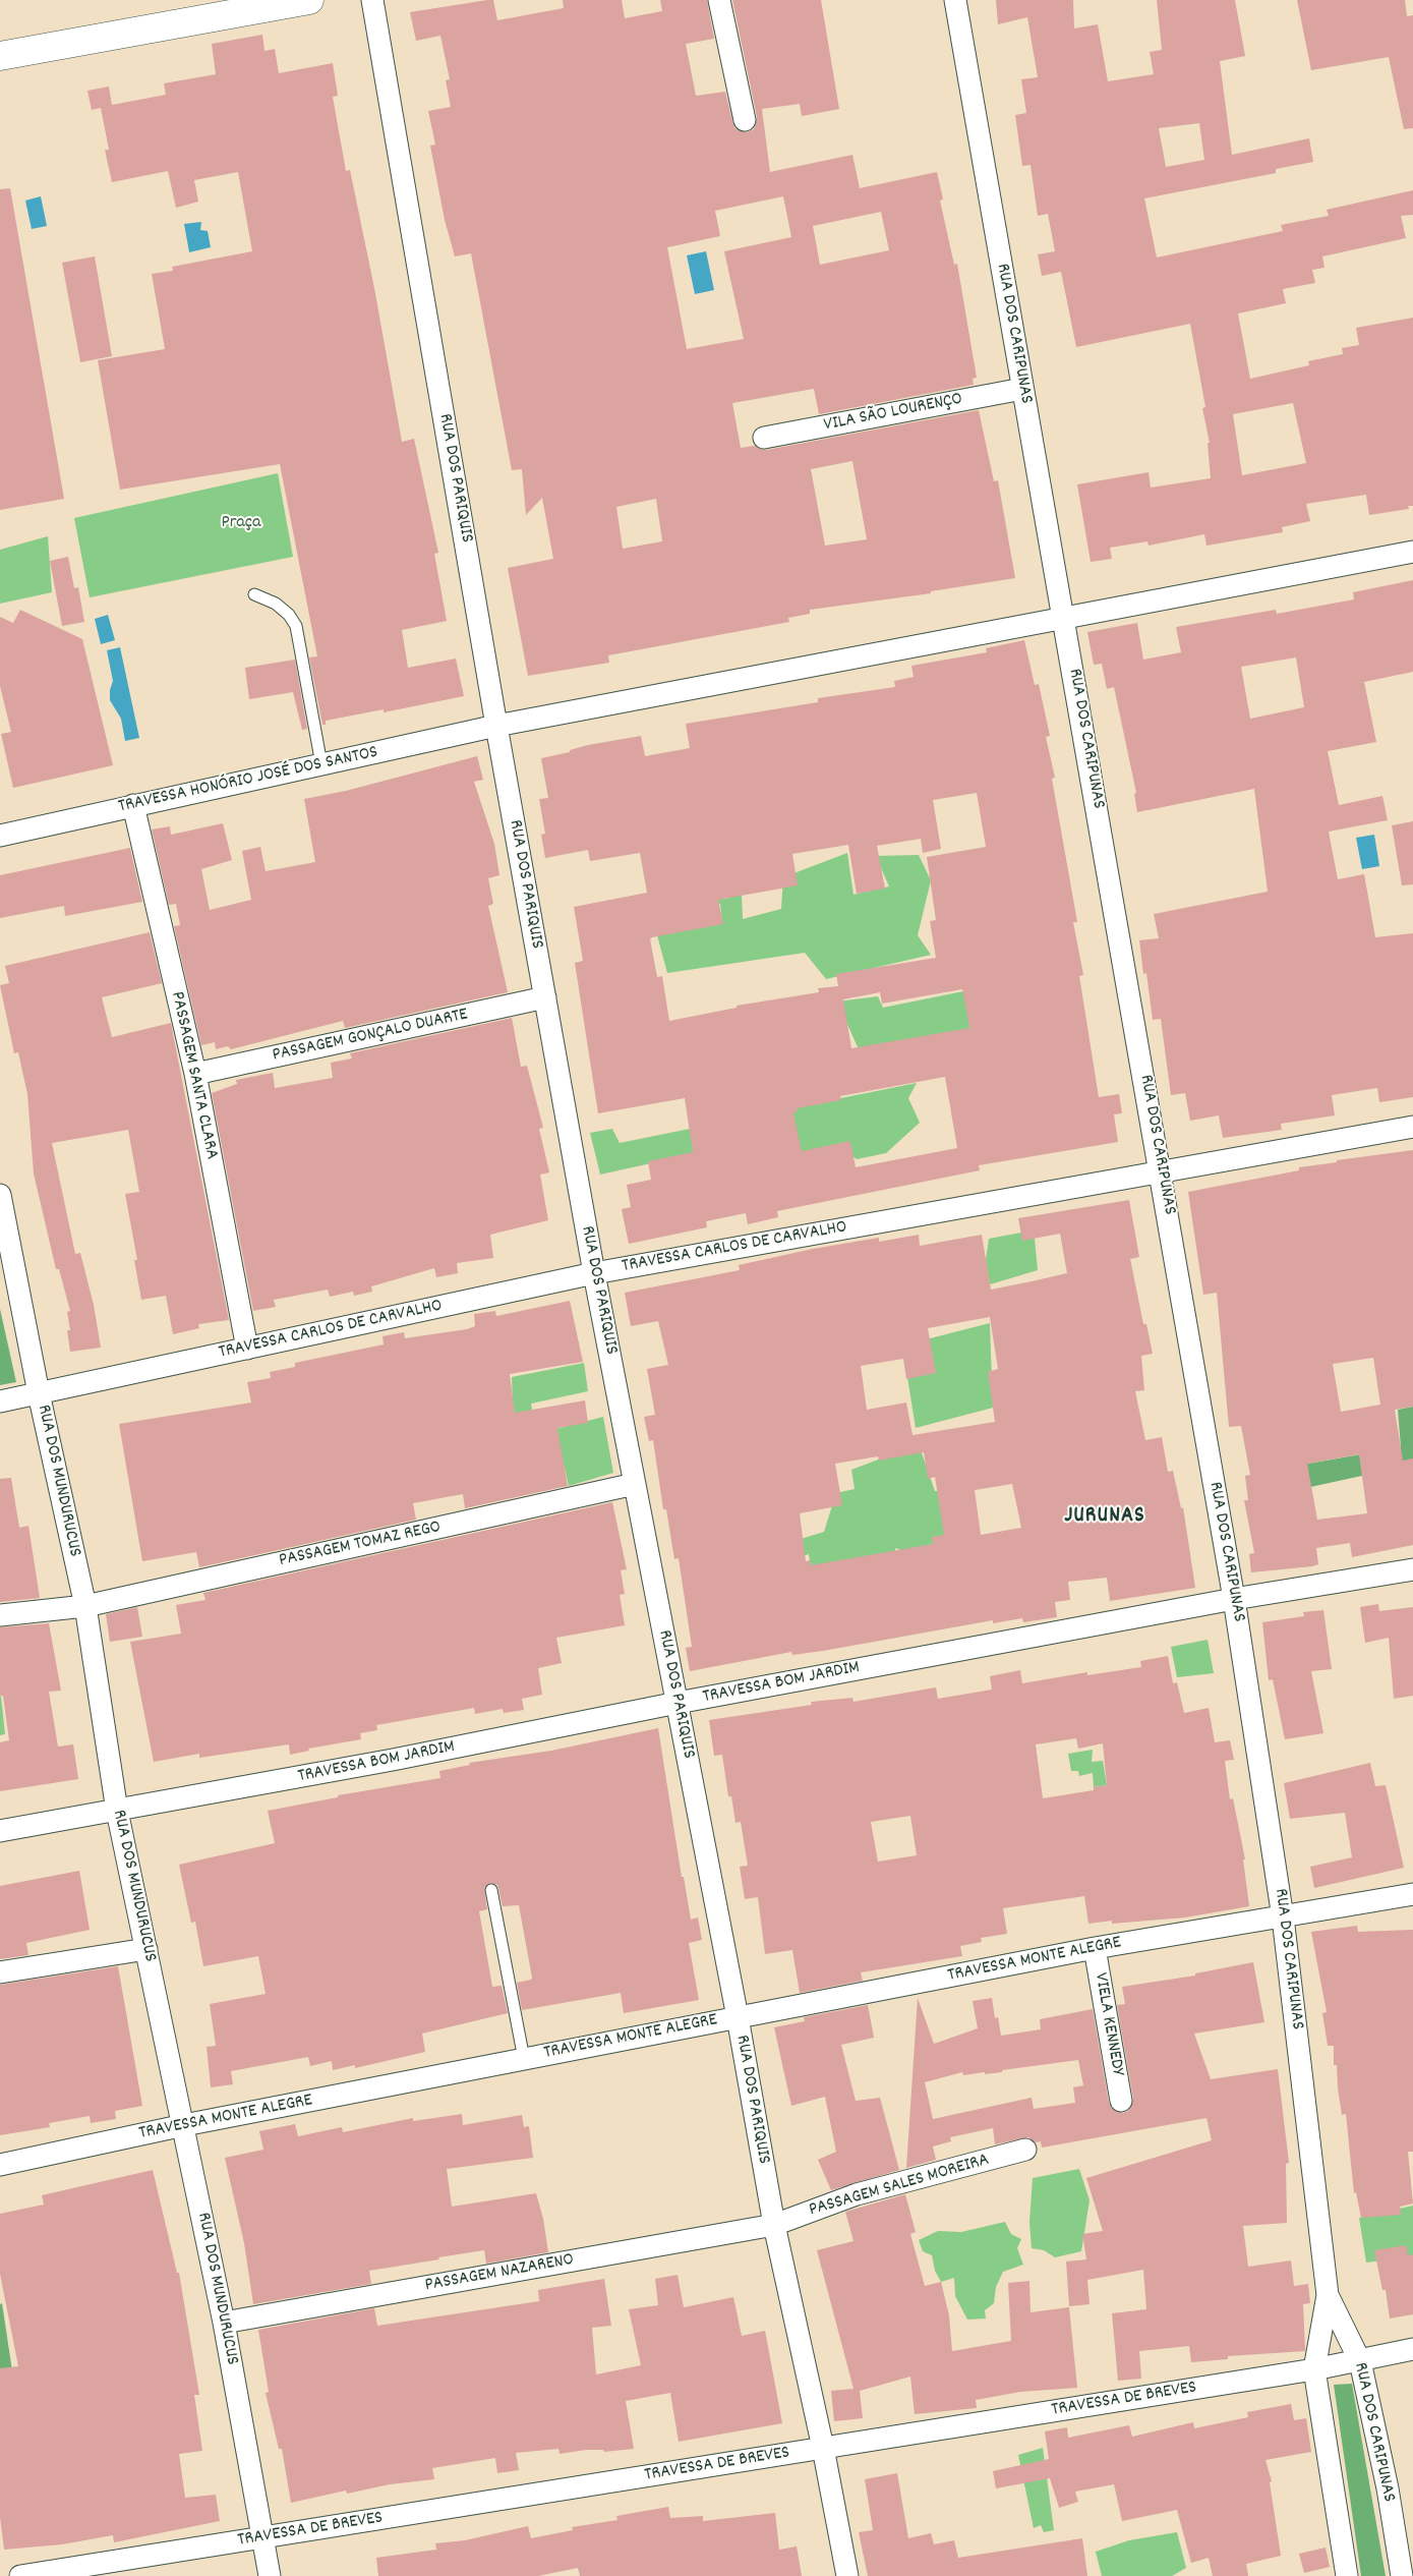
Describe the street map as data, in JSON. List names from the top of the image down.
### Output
{
  "streets": {
    "street": [
      "RUA DOS CARIPUNAS",
      "VILA SÃO LOURENÇO",
      "RUA DOS PARIQUIS",
      "TRAVESSA HONÓRIO JOSÉ DOS SANTOS",
      "PASSAGEM GONÇALO DUARTE",
      "PASSAGEM SANTA CLARA",
      "TRAVESSA CARLOS DE CARVALHO",
      "RUA DOS MUNDURUCUS",
      "PASSAGEM TOMAZ REGO",
      "TRAVESSA BOM JARDIM",
      "TRAVESSA MONTE ALEGRE",
      "VIELA KENNEDY",
      "PASSAGEM SALES MOREIRA",
      "PASSAGEM NAZARENO",
      "TRAVESSA DE BREVES"
    ]
  },
  "crossings": [
    ["RUA DOS CARIPUNAS", "VILA SÃO LOURENÇO"],
    ["RUA DOS CARIPUNAS", "TRAVESSA HONÓRIO JOSÉ DOS SANTOS"],
    ["RUA DOS CARIPUNAS", "TRAVESSA CARLOS DE CARVALHO"],
    ["RUA DOS CARIPUNAS", "TRAVESSA BOM JARDIM"],
    ["RUA DOS CARIPUNAS", "TRAVESSA MONTE ALEGRE"],
    ["RUA DOS CARIPUNAS", "TRAVESSA DE BREVES"],
    ["RUA DOS PARIQUIS", "TRAVESSA HONÓRIO JOSÉ DOS SANTOS"],
    ["RUA DOS PARIQUIS", "PASSAGEM GONÇALO DUARTE"],
    ["RUA DOS PARIQUIS", "TRAVESSA CARLOS DE CARVALHO"],
    ["RUA DOS PARIQUIS", "PASSAGEM TOMAZ REGO"],
    ["RUA DOS PARIQUIS", "TRAVESSA BOM JARDIM"],
    ["RUA DOS PARIQUIS", "TRAVESSA MONTE ALEGRE"],
    ["RUA DOS PARIQUIS", "PASSAGEM SALES MOREIRA"],
    ["RUA DOS PARIQUIS", "PASSAGEM NAZARENO"],
    ["RUA DOS PARIQUIS", "TRAVESSA DE BREVES"],
    ["TRAVESSA HONÓRIO JOSÉ DOS SANTOS", "PASSAGEM SANTA CLARA"],
    ["PASSAGEM GONÇALO DUARTE", "PASSAGEM SANTA CLARA"],
    ["PASSAGEM SANTA CLARA", "TRAVESSA CARLOS DE CARVALHO"],
    ["TRAVESSA CARLOS DE CARVALHO", "RUA DOS MUNDURUCUS"],
    ["RUA DOS MUNDURUCUS", "PASSAGEM TOMAZ REGO"],
    ["RUA DOS MUNDURUCUS", "TRAVESSA BOM JARDIM"],
    ["RUA DOS MUNDURUCUS", "TRAVESSA MONTE ALEGRE"],
    ["RUA DOS MUNDURUCUS", "PASSAGEM NAZARENO"],
    ["RUA DOS MUNDURUCUS", "TRAVESSA DE BREVES"],
    ["TRAVESSA MONTE ALEGRE", "VIELA KENNEDY"],
    ["PASSAGEM SALES MOREIRA", "PASSAGEM NAZARENO"]
  ],
  "districts": ["JURUNAS"],
  "parks": ["Praça"]
}
